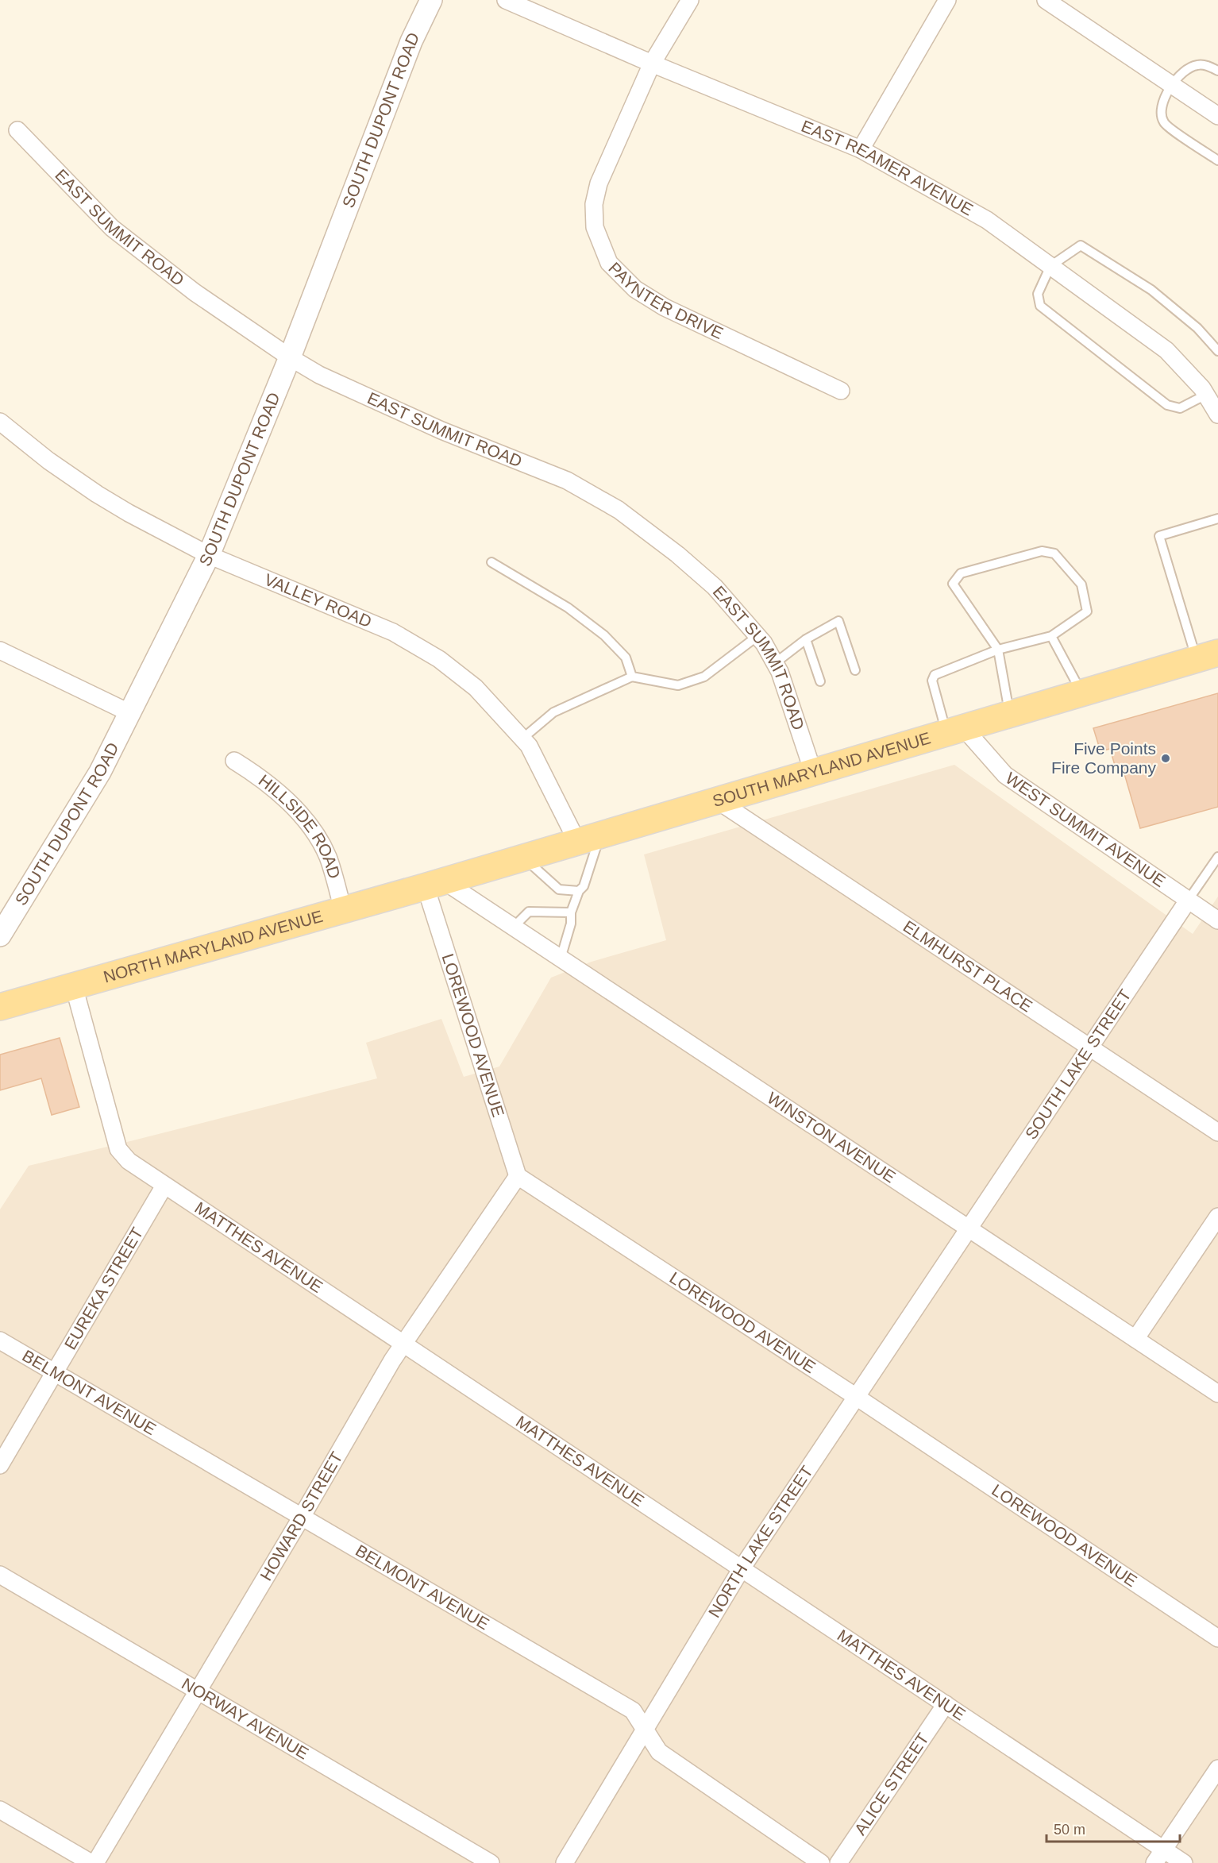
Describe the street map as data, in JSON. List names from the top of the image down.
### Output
{
  "streets": {
    "main road": ["SOUTH MARYLAND AVENUE", "NORTH MARYLAND AVENUE"],
    "street": [
      "SOUTH DUPONT ROAD",
      "EAST REAMER AVENUE",
      "EAST SUMMIT ROAD",
      "PAYNTER DRIVE",
      "VALLEY ROAD",
      "HILLSIDE ROAD",
      "WEST SUMMIT AVENUE",
      "ELMHURST PLACE",
      "LOREWOOD AVENUE",
      "SOUTH LAKE STREET",
      "WINSTON AVENUE",
      "MATTHES AVENUE",
      "EUREKA STREET",
      "BELMONT AVENUE",
      "HOWARD STREET",
      "NORTH LAKE STREET",
      "NORWAY AVENUE",
      "ALICE STREET"
    ]
  },
  "crossings": [
    ["SOUTH DUPONT ROAD", "EAST SUMMIT ROAD"],
    ["SOUTH DUPONT ROAD", "VALLEY ROAD"],
    ["EAST REAMER AVENUE", "PAYNTER DRIVE"],
    ["EAST SUMMIT ROAD", "SOUTH MARYLAND AVENUE"],
    ["VALLEY ROAD", "SOUTH MARYLAND AVENUE"],
    ["SOUTH MARYLAND AVENUE", "WEST SUMMIT AVENUE"],
    ["SOUTH MARYLAND AVENUE", "NORTH MARYLAND AVENUE"],
    ["SOUTH MARYLAND AVENUE", "ELMHURST PLACE"],
    ["SOUTH MARYLAND AVENUE", "LOREWOOD AVENUE"],
    ["SOUTH MARYLAND AVENUE", "WINSTON AVENUE"],
    ["HILLSIDE ROAD", "NORTH MARYLAND AVENUE"],
    ["WEST SUMMIT AVENUE", "SOUTH LAKE STREET"],
    ["NORTH MARYLAND AVENUE", "LOREWOOD AVENUE"],
    ["NORTH MARYLAND AVENUE", "WINSTON AVENUE"],
    ["NORTH MARYLAND AVENUE", "MATTHES AVENUE"],
    ["ELMHURST PLACE", "SOUTH LAKE STREET"],
    ["LOREWOOD AVENUE", "WINSTON AVENUE"],
    ["LOREWOOD AVENUE", "HOWARD STREET"],
    ["LOREWOOD AVENUE", "NORTH LAKE STREET"],
    ["SOUTH LAKE STREET", "WINSTON AVENUE"],
    ["SOUTH LAKE STREET", "NORTH LAKE STREET"],
    ["WINSTON AVENUE", "NORTH LAKE STREET"],
    ["MATTHES AVENUE", "EUREKA STREET"],
    ["MATTHES AVENUE", "HOWARD STREET"],
    ["MATTHES AVENUE", "NORTH LAKE STREET"],
    ["MATTHES AVENUE", "ALICE STREET"],
    ["EUREKA STREET", "BELMONT AVENUE"],
    ["BELMONT AVENUE", "HOWARD STREET"],
    ["BELMONT AVENUE", "NORTH LAKE STREET"],
    ["HOWARD STREET", "NORWAY AVENUE"]
  ],
  "places": ["Five Points Fire Company"],
  "scale_bar": "50 m"
}
